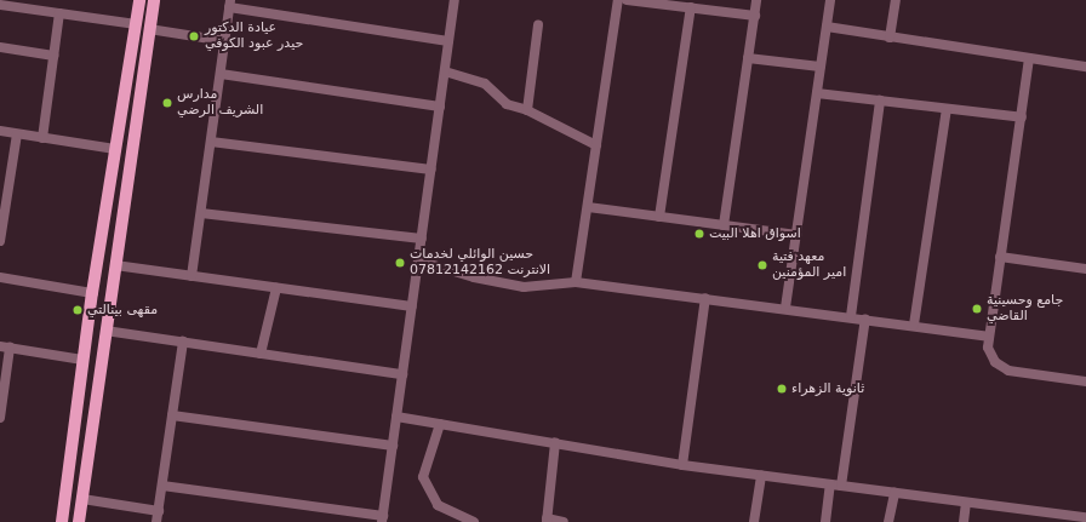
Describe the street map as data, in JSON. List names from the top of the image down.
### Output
{
  "places": [
    "عيادة الدكتور حيدر عبود الكوفي",
    "مدارس الشريف الرضي",
    "اسواق اهلا البيت",
    "حسين الوائلي لخدمات الانترنت 07812142162",
    "معهد فتية امير المؤمنين",
    "جامع وحسينية القاضي",
    "مقهى بينالتي",
    "ثانوية الزهراء"
  ]
}
